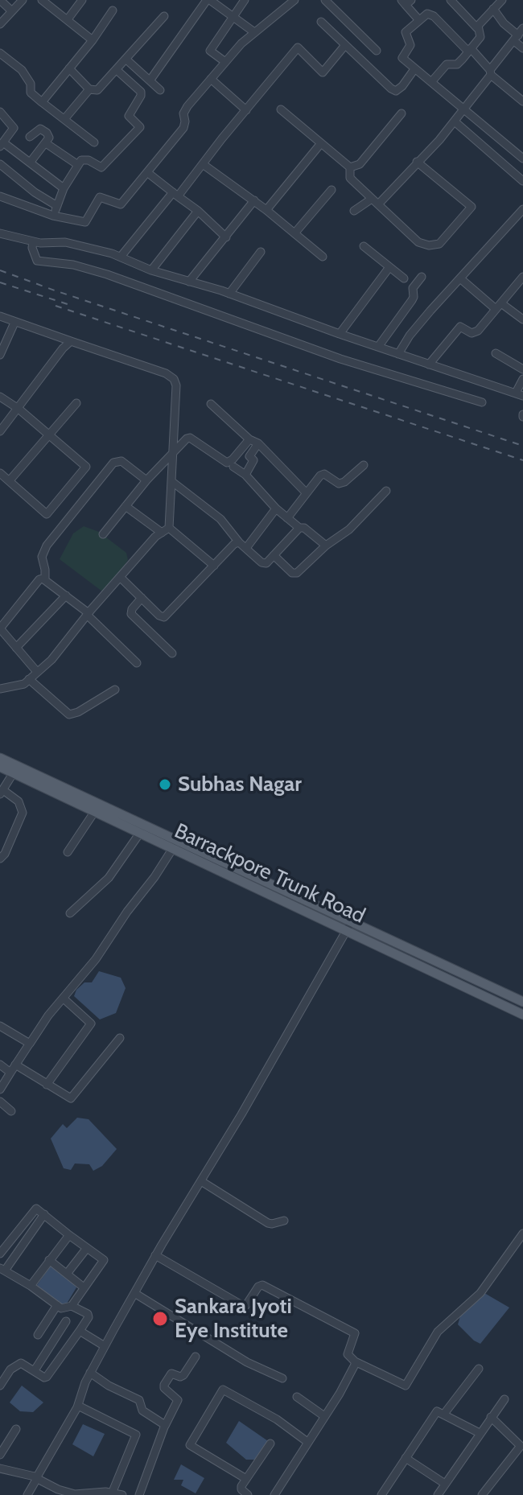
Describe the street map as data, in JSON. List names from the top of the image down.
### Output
{
  "streets": {
    "main road": ["Barrackpore Trunk Road"]
  },
  "places": ["Subhas Nagar", "Sankara Jyoti Eye Institute"]
}
